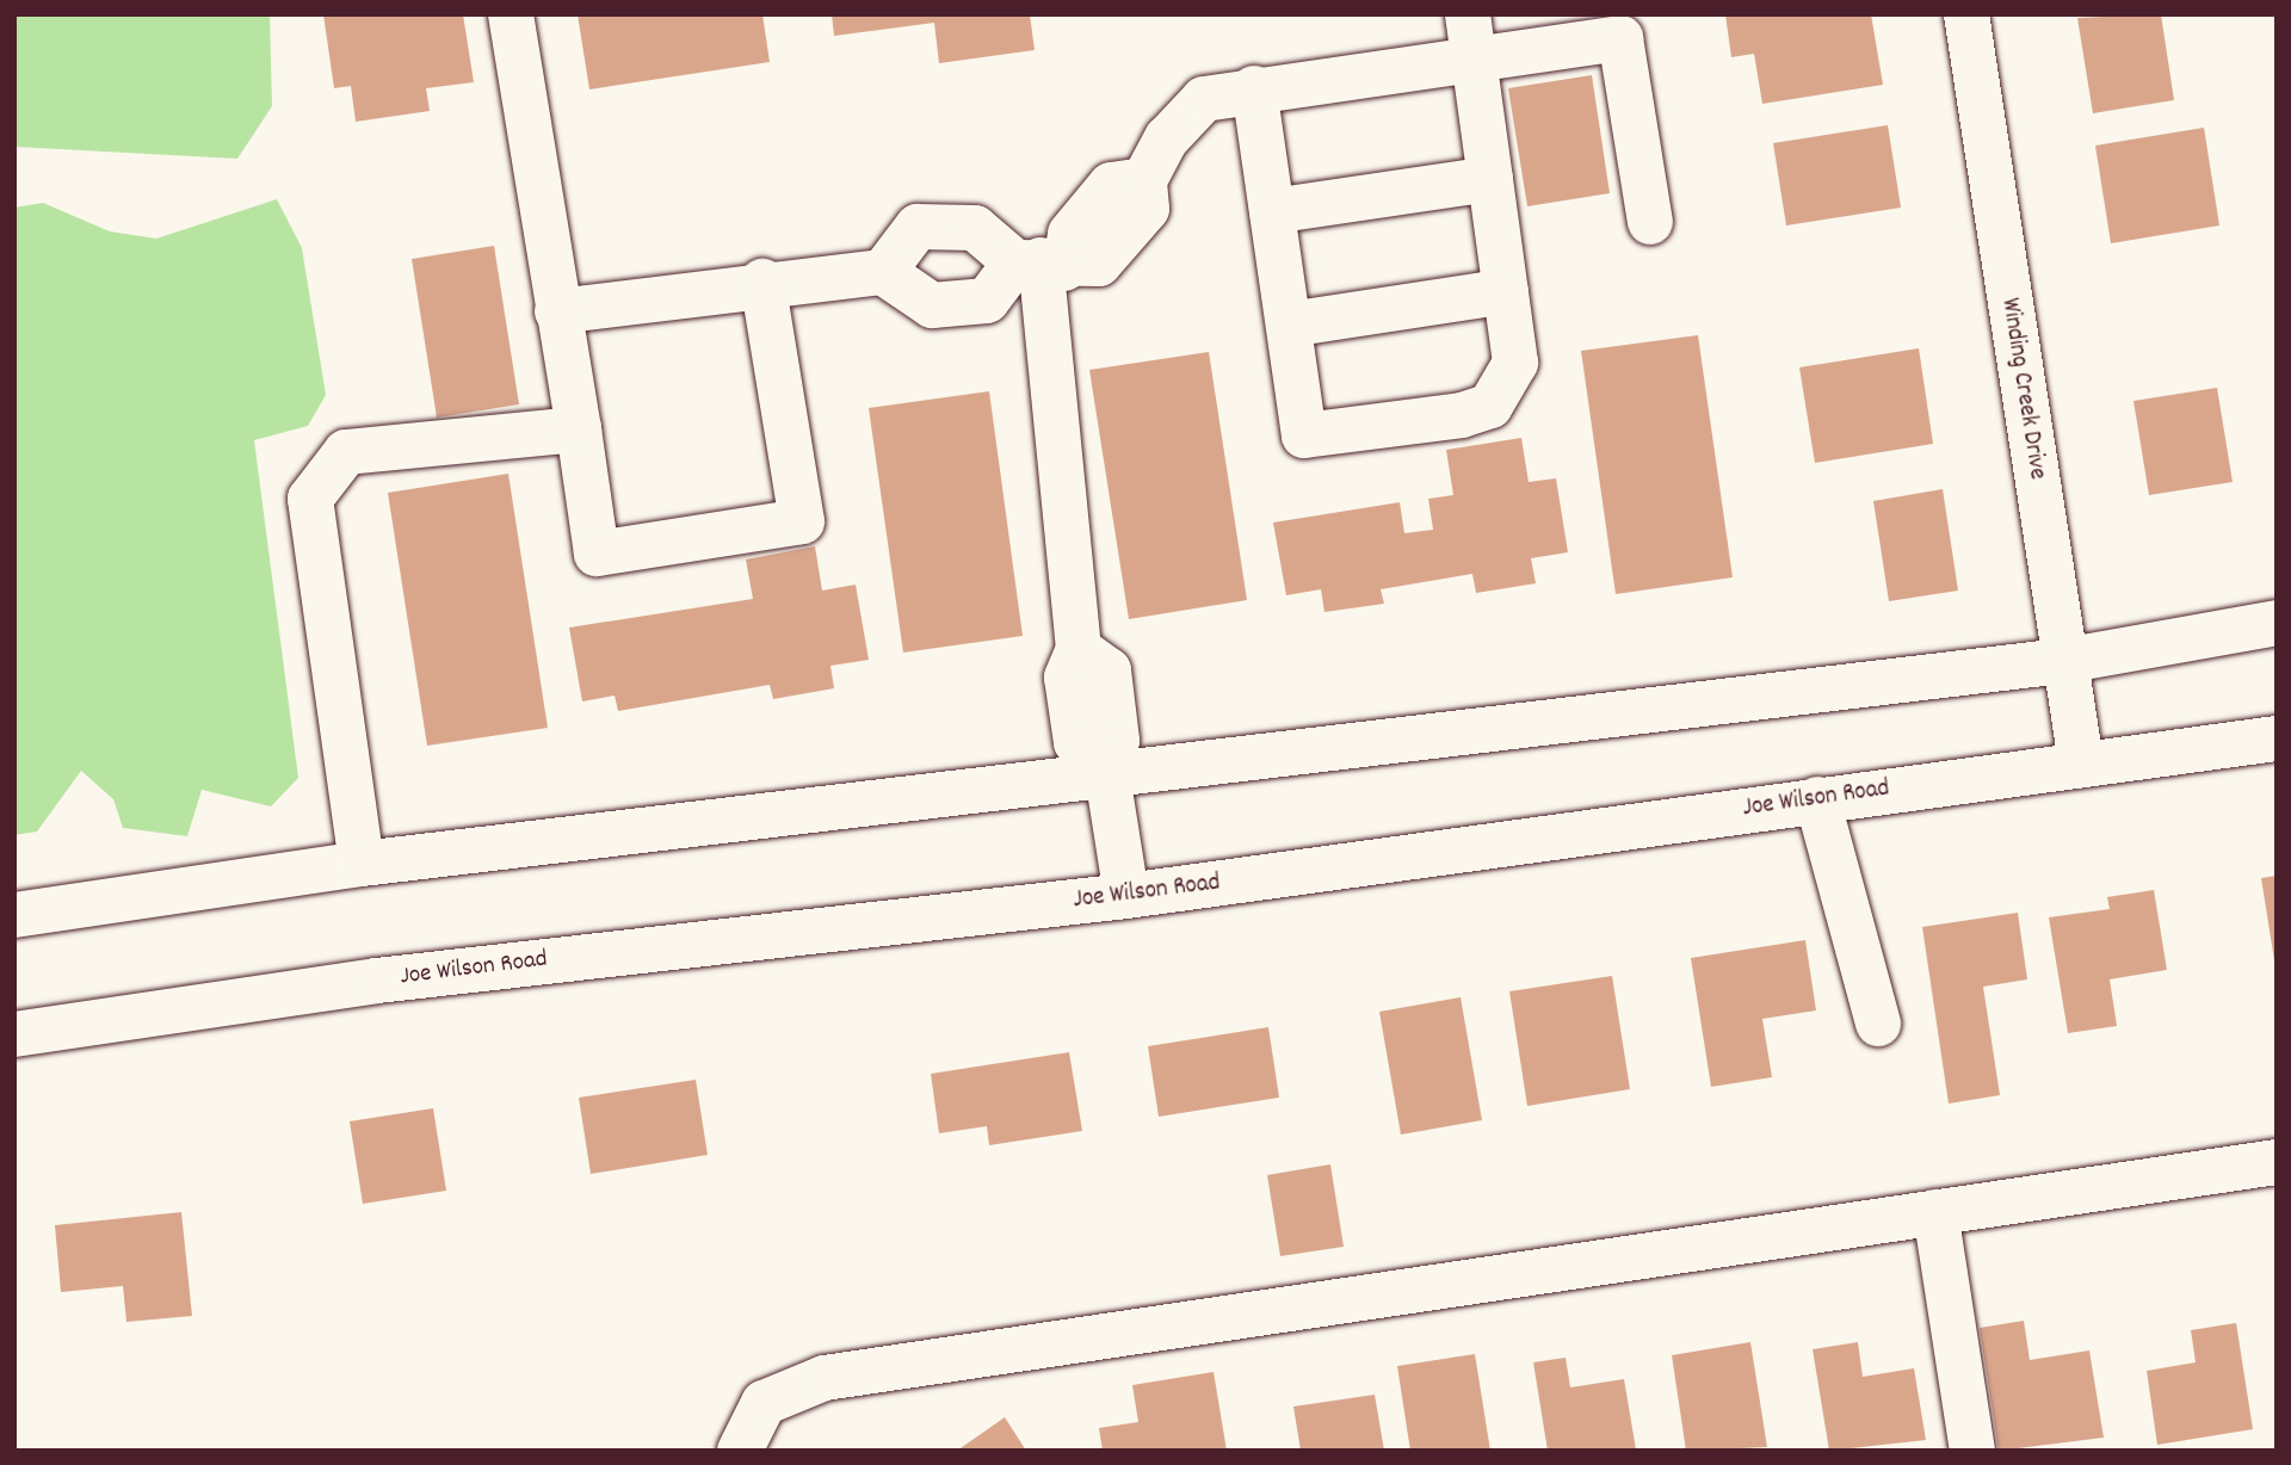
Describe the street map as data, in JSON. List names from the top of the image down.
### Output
{
  "streets": {
    "main road": ["Winding Creek Drive", "Joe Wilson Road"]
  },
  "crossings": [
    ["Winding Creek Drive", "Joe Wilson Road"]
  ]
}
